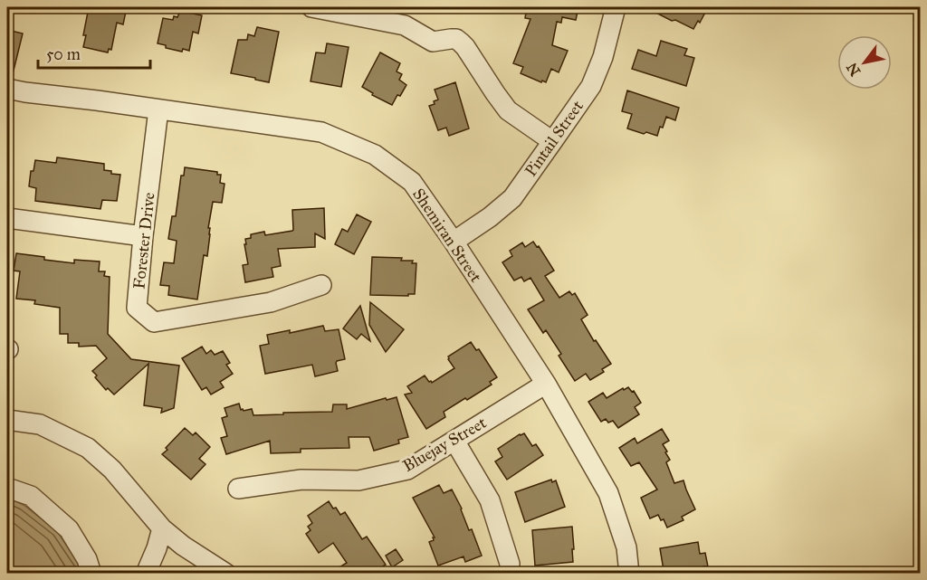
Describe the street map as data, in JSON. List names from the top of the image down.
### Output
{
  "streets": {
    "street": [
      "Pintail Street",
      "Shemiran Street",
      "Forester Drive",
      "Bluejay Street"
    ]
  },
  "crossings": [
    ["Pintail Street", "Shemiran Street"],
    ["Shemiran Street", "Forester Drive"],
    ["Shemiran Street", "Bluejay Street"]
  ],
  "scale_bar": "50 m",
  "north": "bottom left"
}
